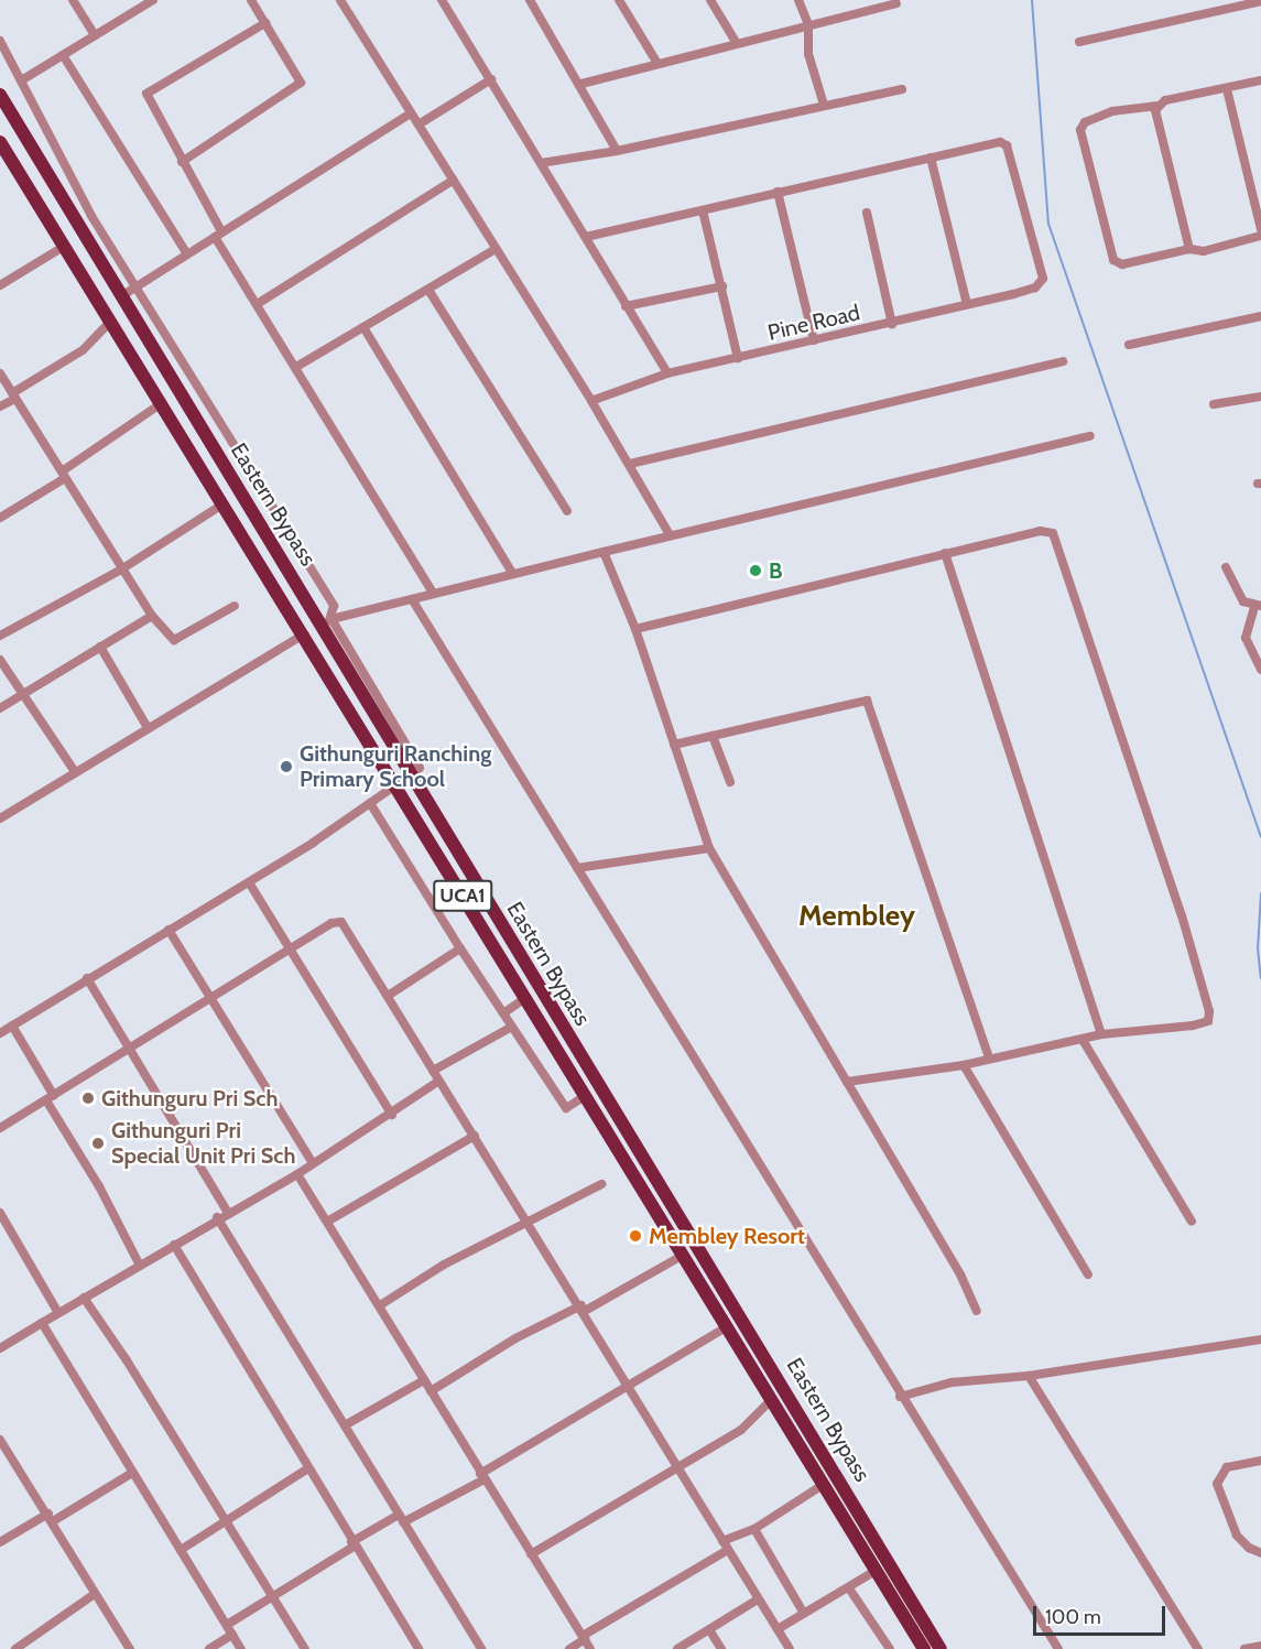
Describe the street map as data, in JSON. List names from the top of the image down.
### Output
{
  "streets": {
    "main road": ["Eastern Bypass", "UCA1"],
    "street": ["Pine Road"]
  },
  "districts": ["Membley"],
  "places": [
    "B",
    "Githunguri Ranching Primary School",
    "Githunguru Pri Sch",
    "Githunguri Pri Special Unit Pri Sch",
    "Membley Resort"
  ],
  "scale_bar": "100 m"
}
